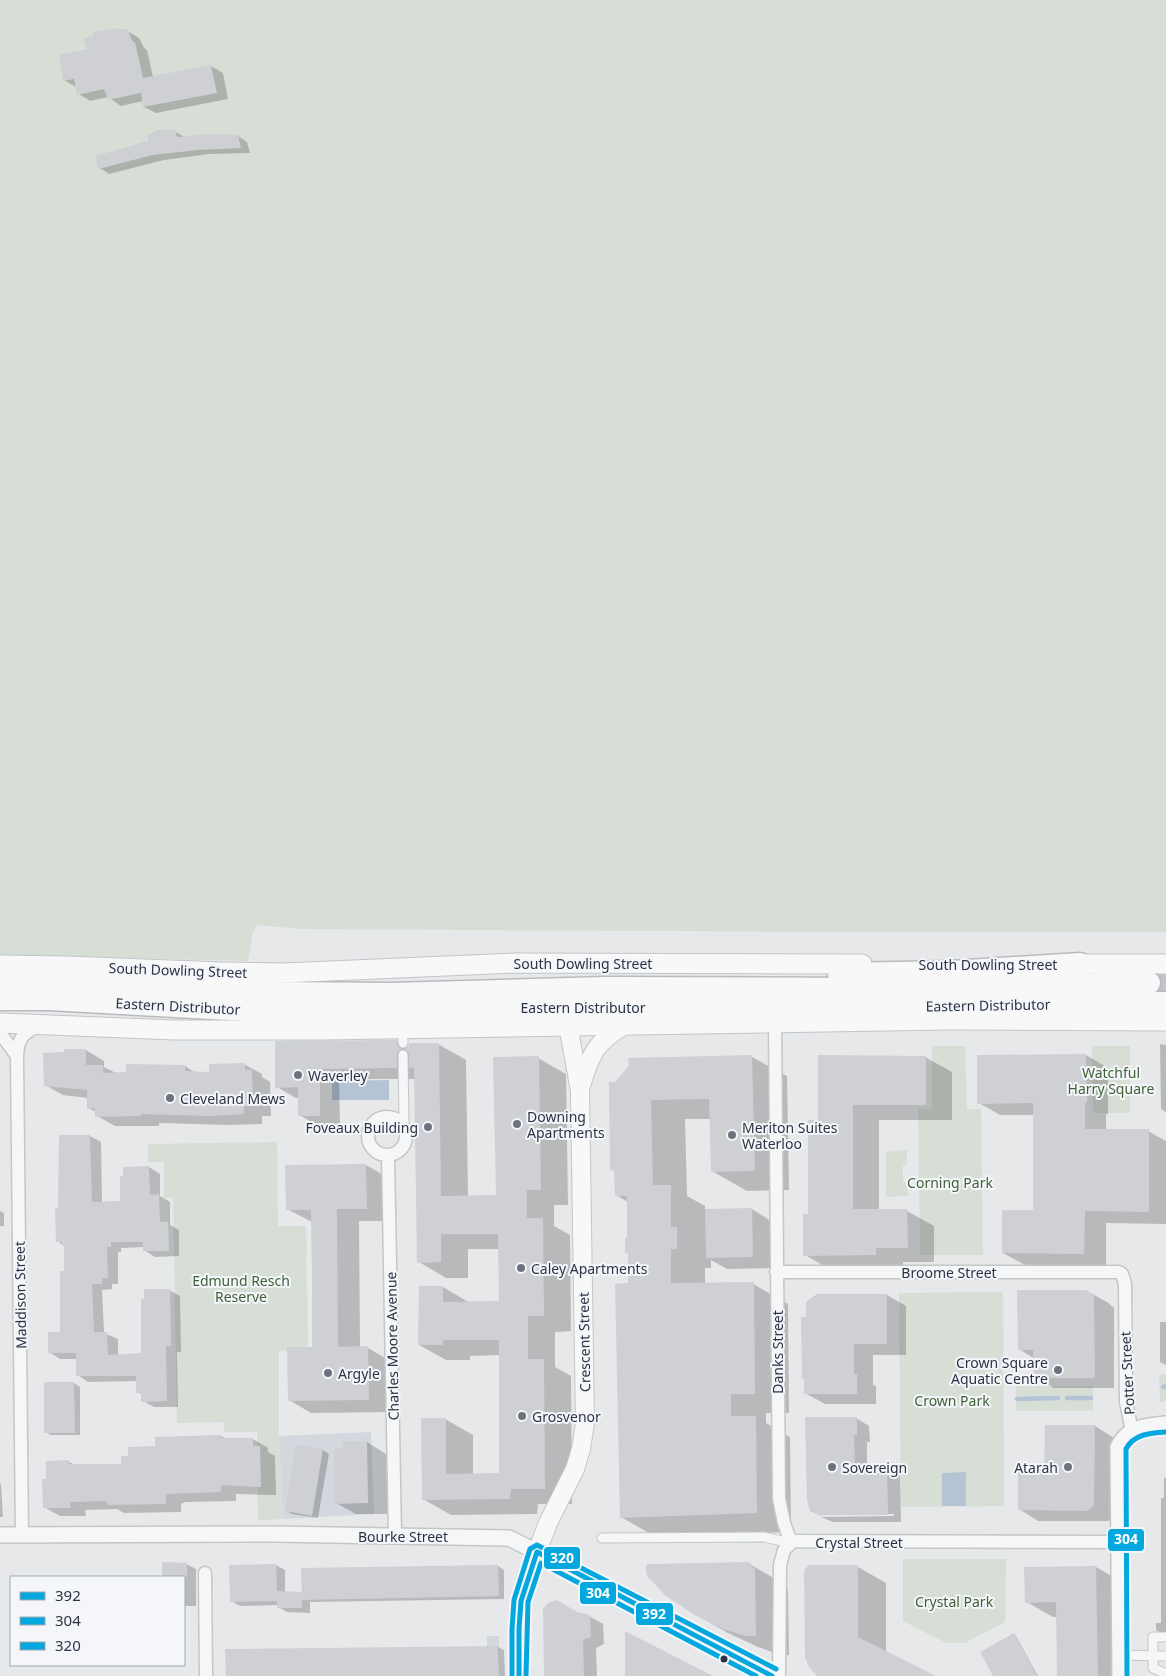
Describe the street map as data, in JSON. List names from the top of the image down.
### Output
{
  "streets": {
    "highway": ["Eastern Distributor"],
    "main road": ["South Dowling Street", "Crescent Street", "Bourke Street"],
    "street": [
      "Broome Street",
      "Maddison Street",
      "Charles Moore Avenue",
      "Danks Street",
      "Potter Street",
      "Crystal Street"
    ]
  },
  "crossings": [
    ["Broome Street", "Danks Street"],
    ["Broome Street", "Potter Street"],
    ["Maddison Street", "Bourke Street"],
    ["Crescent Street", "Bourke Street"],
    ["Charles Moore Avenue", "Bourke Street"],
    ["Danks Street", "Crystal Street"],
    ["Potter Street", "Crystal Street"]
  ],
  "parks": [
    "Watchful Harry Square",
    "Corning Park",
    "Edmund Resch Reserve",
    "Crown Park",
    "Crystal Park"
  ],
  "places": [
    "Waverley",
    "Cleveland Mews",
    "Downing Apartments",
    "Foveaux Building",
    "Meriton Suites Waterloo",
    "Caley Apartments",
    "Crown Square Aquatic Centre",
    "Argyle",
    "Grosvenor",
    "Sovereign",
    "Atarah"
  ],
  "lines": ["transit line 304", "transit line 320", "transit line 392"],
  "legend": ["392", "304", "320"]
}
